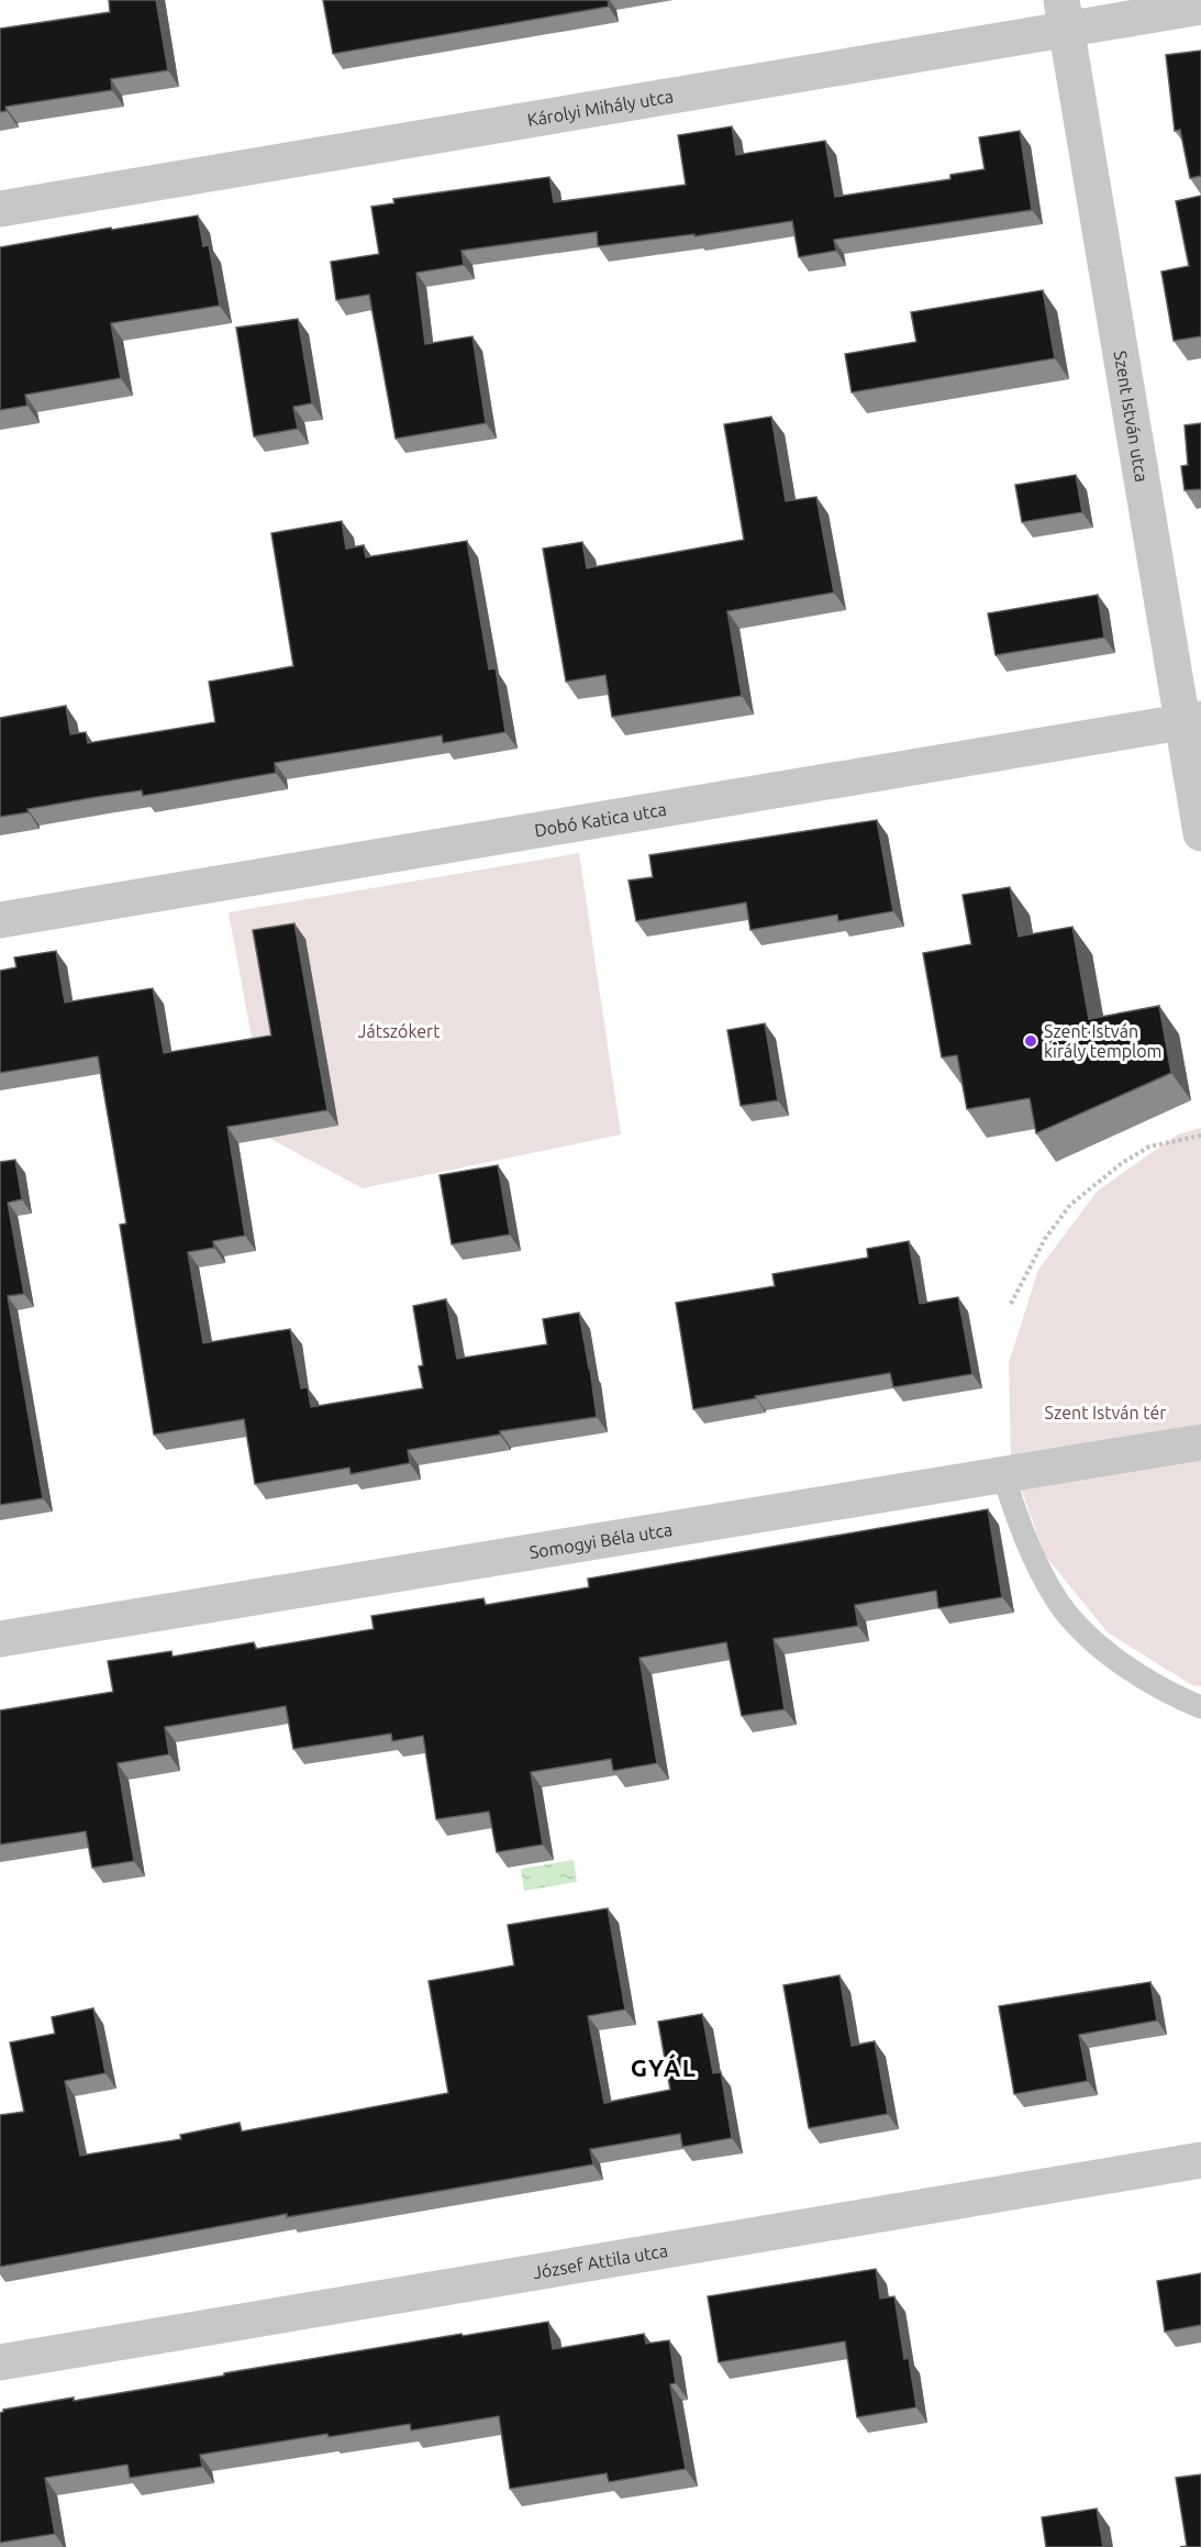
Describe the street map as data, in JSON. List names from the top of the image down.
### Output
{
  "streets": {
    "street": [
      "Károlyi Mihály utca",
      "Szent István utca",
      "Dobó Katica utca",
      "Somogyi Béla utca",
      "József Attila utca"
    ]
  },
  "crossings": [
    ["Károlyi Mihály utca", "Szent István utca"],
    ["Szent István utca", "Dobó Katica utca"]
  ],
  "districts": ["GYÁL"],
  "parks": ["Játszókert", "Szent István tér"],
  "places": ["Szent István király templom"]
}
